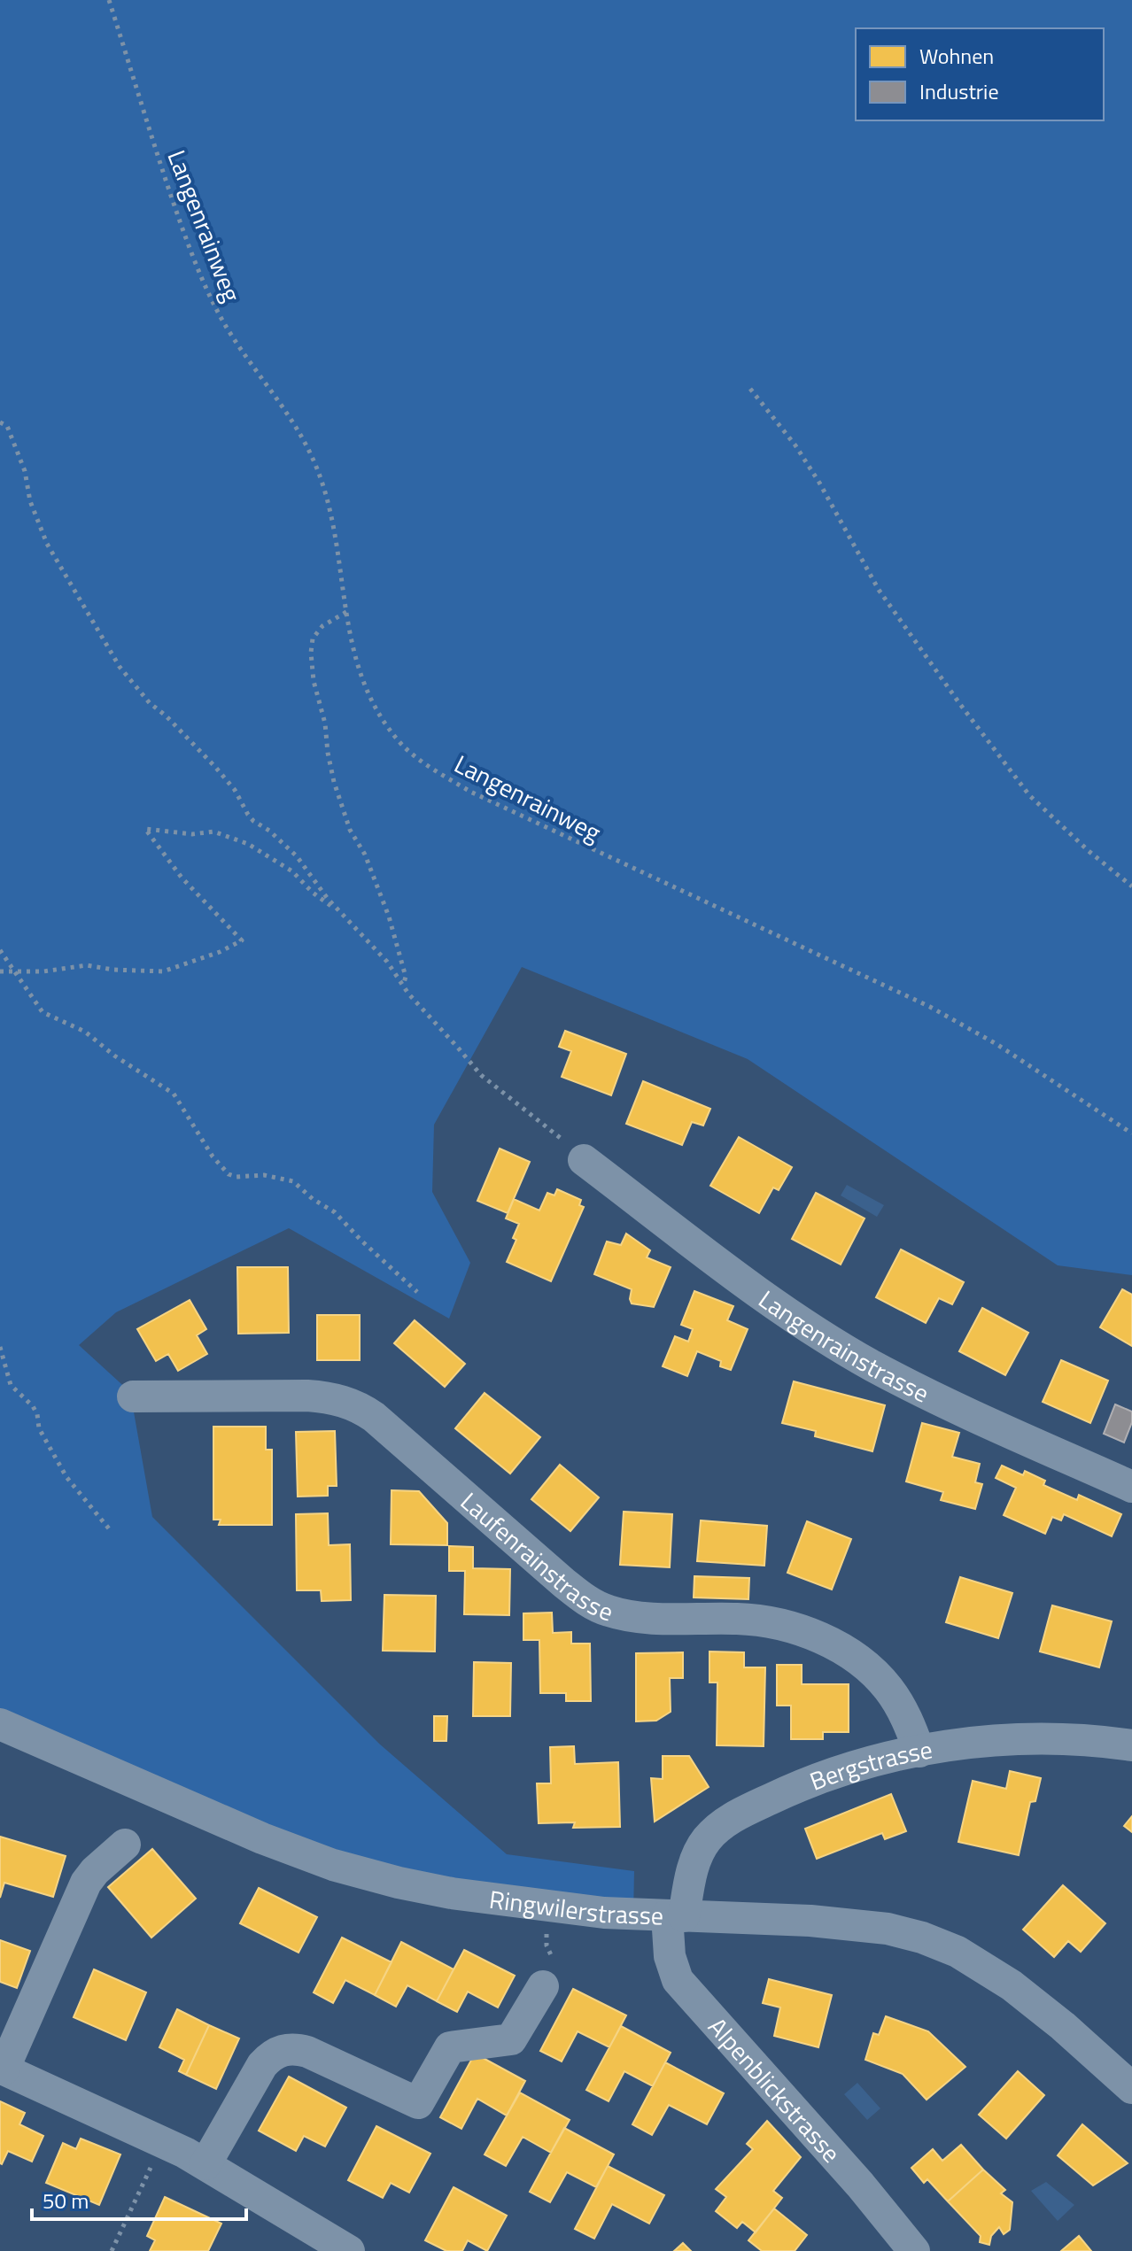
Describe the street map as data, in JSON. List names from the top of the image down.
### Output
{
  "streets": {
    "street": [
      "Langenrainstrasse",
      "Laufenrainstrasse",
      "Bergstrasse",
      "Ringwilerstrasse",
      "Alpenblickstrasse"
    ],
    "path": ["Langenrainweg"]
  },
  "crossings": [
    ["Laufenrainstrasse", "Bergstrasse"],
    ["Bergstrasse", "Ringwilerstrasse"],
    ["Bergstrasse", "Alpenblickstrasse"],
    ["Ringwilerstrasse", "Alpenblickstrasse"]
  ],
  "legend": ["Wohnen", "Industrie"],
  "scale_bar": "50 m"
}
